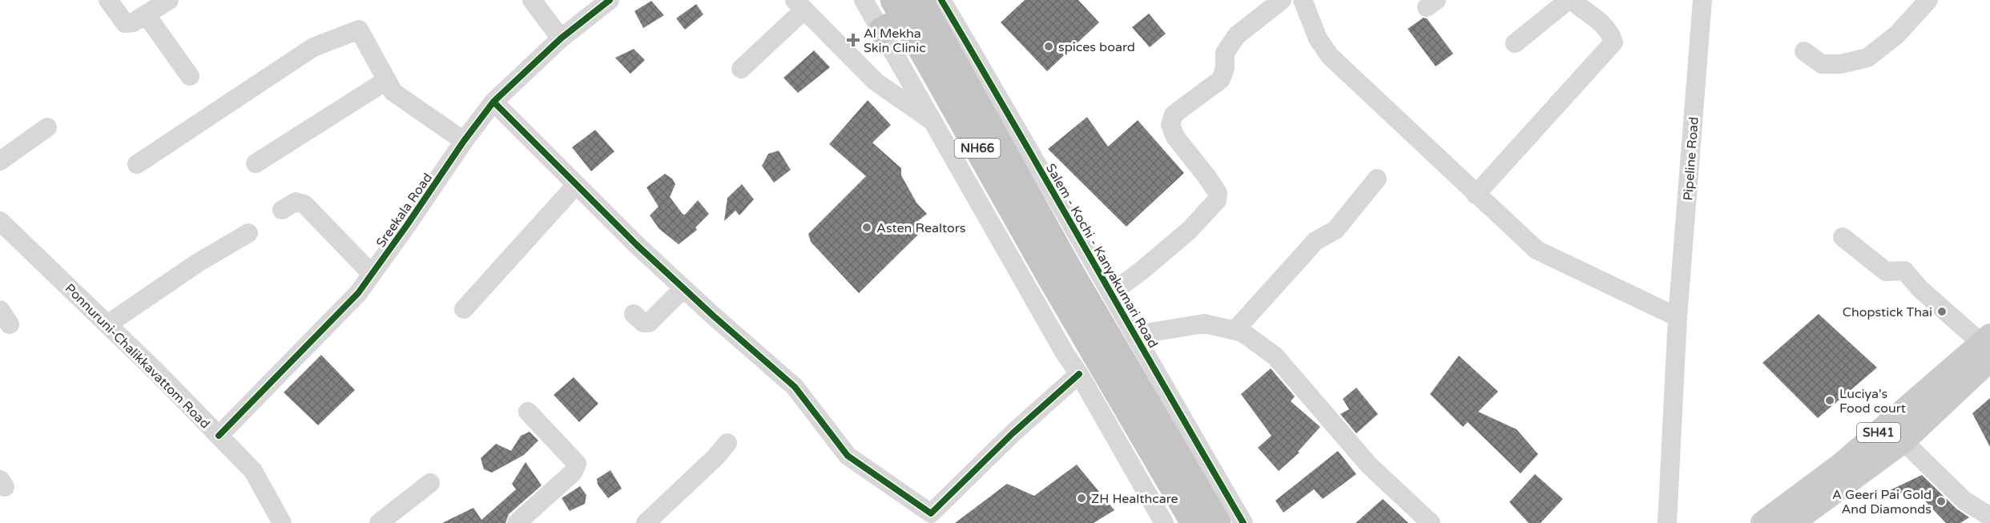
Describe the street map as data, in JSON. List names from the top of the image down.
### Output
{
  "streets": {
    "highway": ["NH66"],
    "main road": ["SH41"],
    "street": [
      "Pipeline Road",
      "Sreekala Road",
      "Salem - Kochi - Kanyakumari Road",
      "Ponnuruni-Chalikkavattom Road"
    ]
  },
  "crossings": [
    ["NH66", "Salem - Kochi - Kanyakumari Road"],
    ["Sreekala Road", "Ponnuruni-Chalikkavattom Road"]
  ],
  "places": {
    "health": ["Al Mekha Skin Clinic"],
    "other": [
      "spices board",
      "Asten Realtors",
      "Chopstick Thai",
      "Luciya's Food court",
      "ZH Healthcare",
      "A Geeri Pai Gold And Diamonds"
    ]
  }
}
